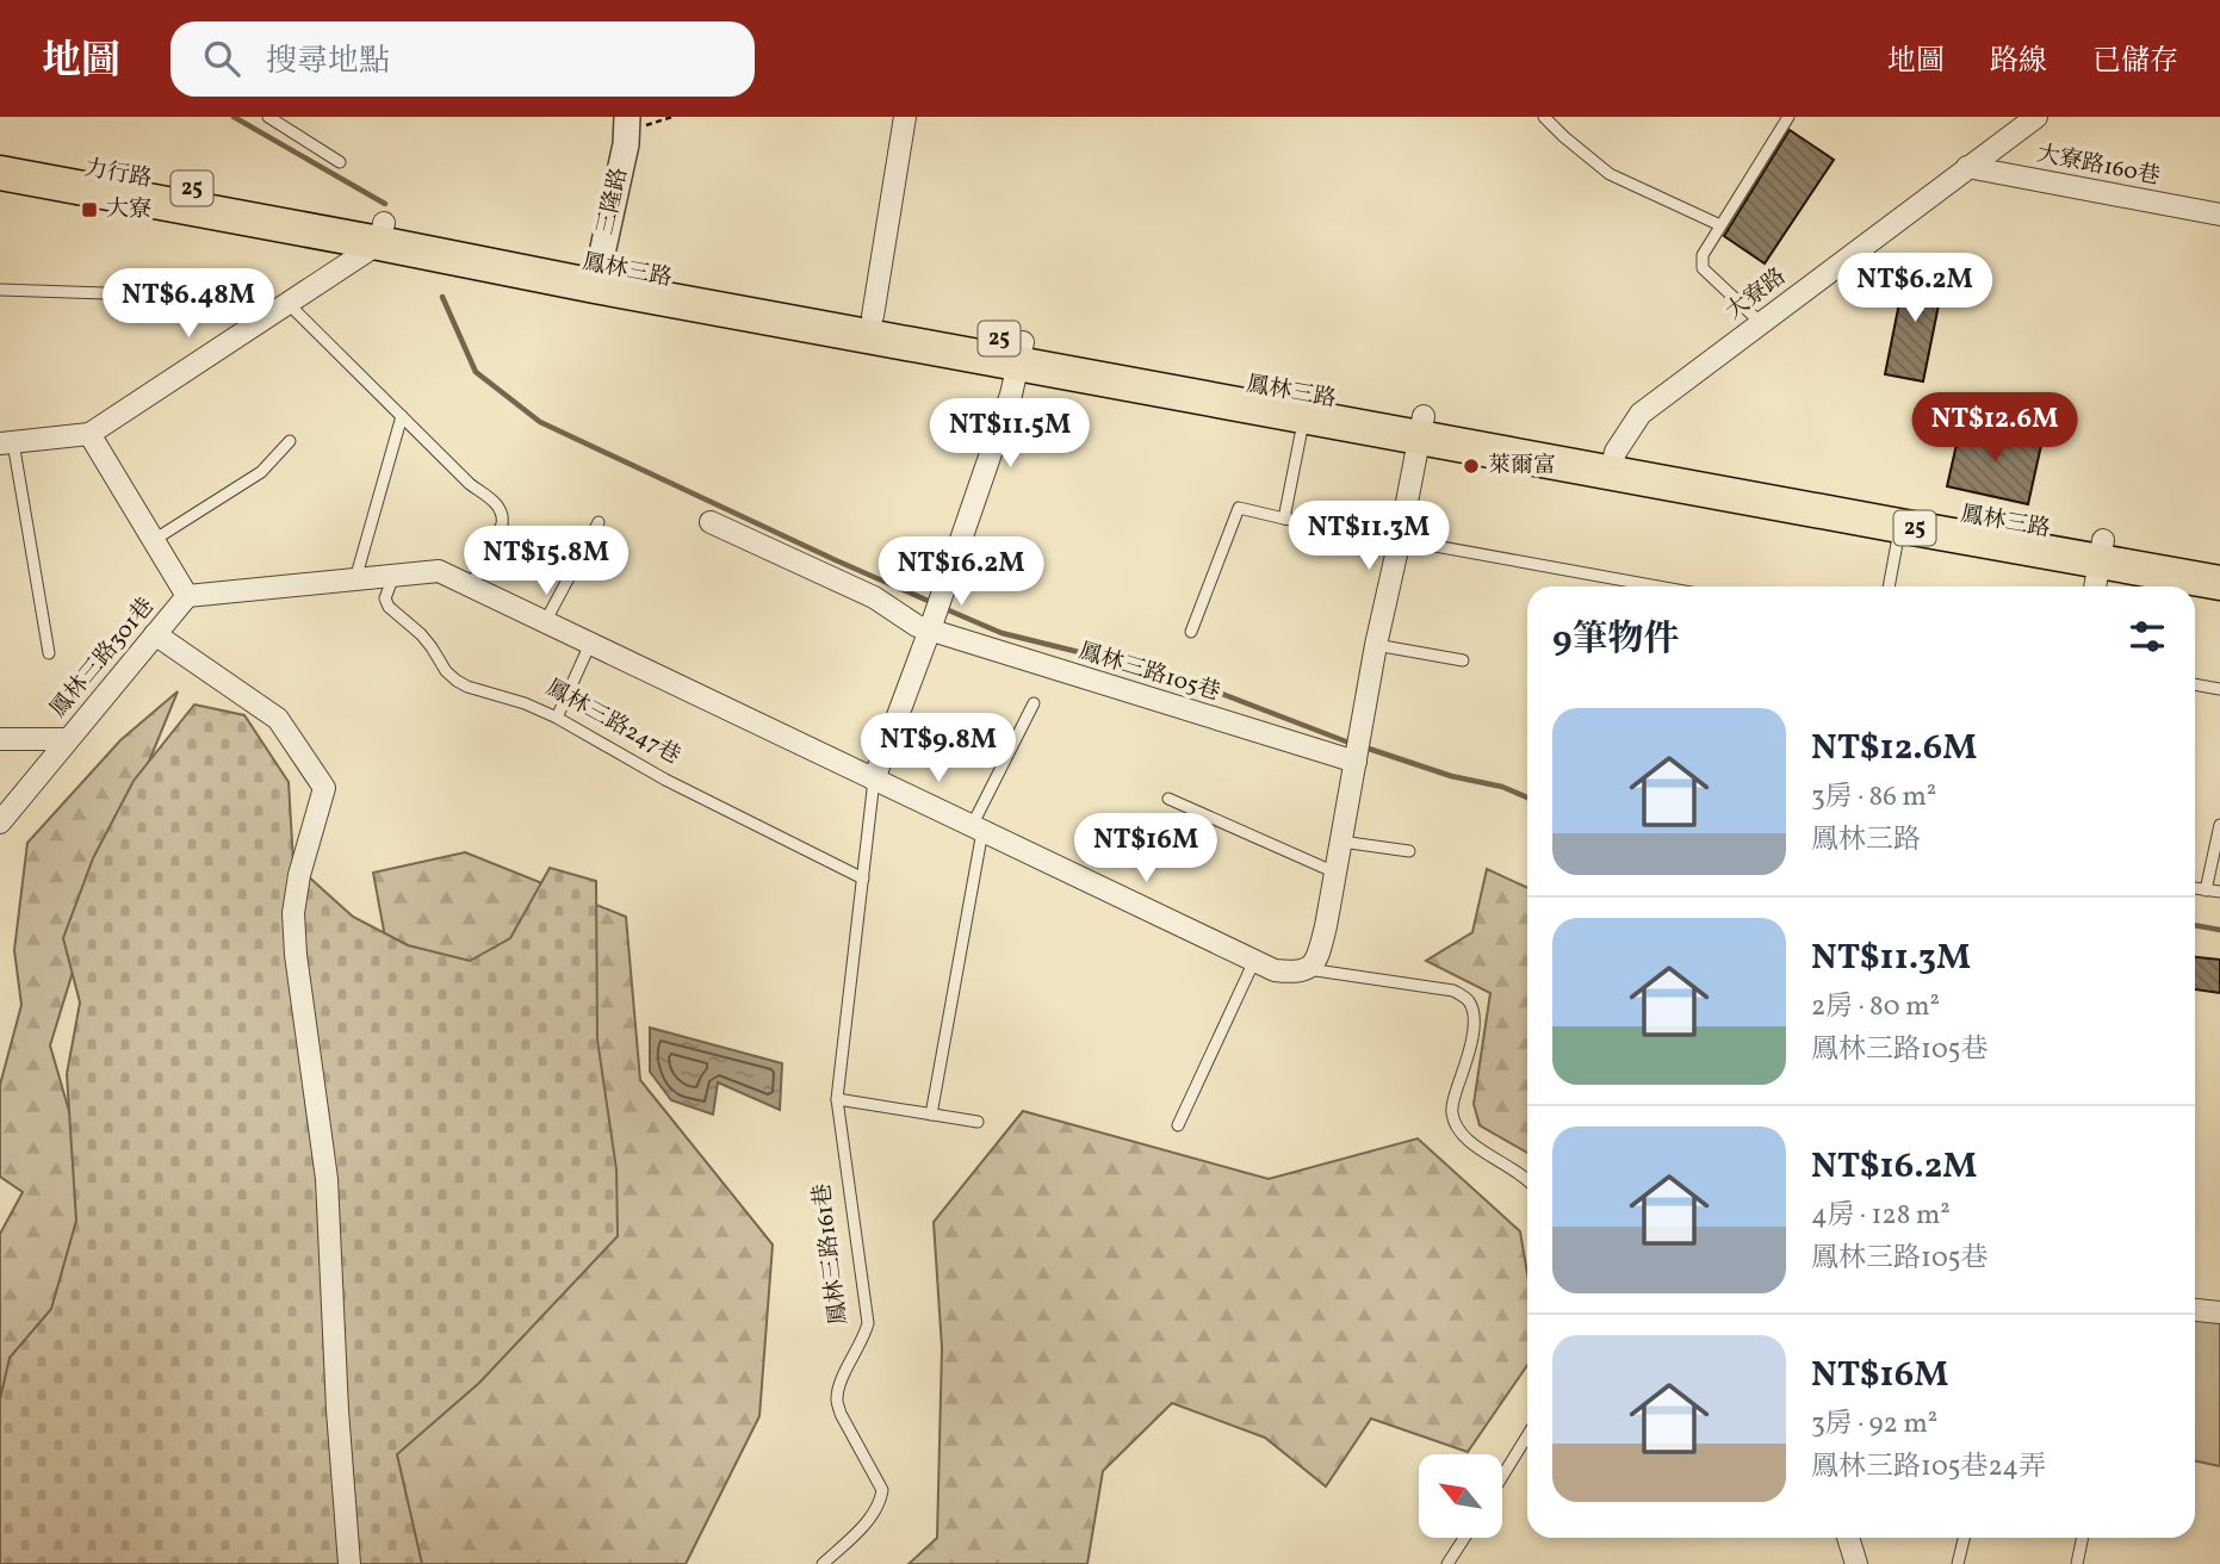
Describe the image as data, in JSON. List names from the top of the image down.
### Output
{
  "streets": {
    "main road": ["力行路", "25", "鳳林三路"],
    "street": [
      "大寮路160巷",
      "三隆路",
      "大寮路",
      "鳳林三路301巷",
      "鳳林三路105巷"
    ],
    "lane": ["鳳林三路247巷", "鳳林三路161巷"]
  },
  "crossings": [
    ["大寮路160巷", "大寮路"],
    ["力行路", "鳳林三路"],
    ["三隆路", "鳳林三路"],
    ["鳳林三路", "大寮路"],
    ["鳳林三路247巷", "鳳林三路161巷"]
  ],
  "places": {
    "transit": ["大寮"],
    "other": ["萊爾富"]
  },
  "north": "top left",
  "page": {
    "header": "地圖",
    "search": "搜尋地點",
    "nav": ["地圖", "路線", "已儲存"],
    "price": [
      "NT$6.2M",
      "NT$6.48M",
      "NT$12.6M",
      "NT$11.5M",
      "NT$11.3M",
      "NT$15.8M",
      "NT$16.2M",
      "NT$9.8M",
      "NT$16M"
    ],
    "heading": "9筆物件",
    "list": [
      {
        "name": "NT$12.6M",
        "note": "3房 · 86 m² · 鳳林三路"
      },
      {
        "name": "NT$11.3M",
        "note": "2房 · 80 m² · 鳳林三路105巷"
      },
      {
        "name": "NT$16.2M",
        "note": "4房 · 128 m² · 鳳林三路105巷"
      },
      {
        "name": "NT$16M",
        "note": "3房 · 92 m² · 鳳林三路105巷24弄"
      }
    ]
  }
}
